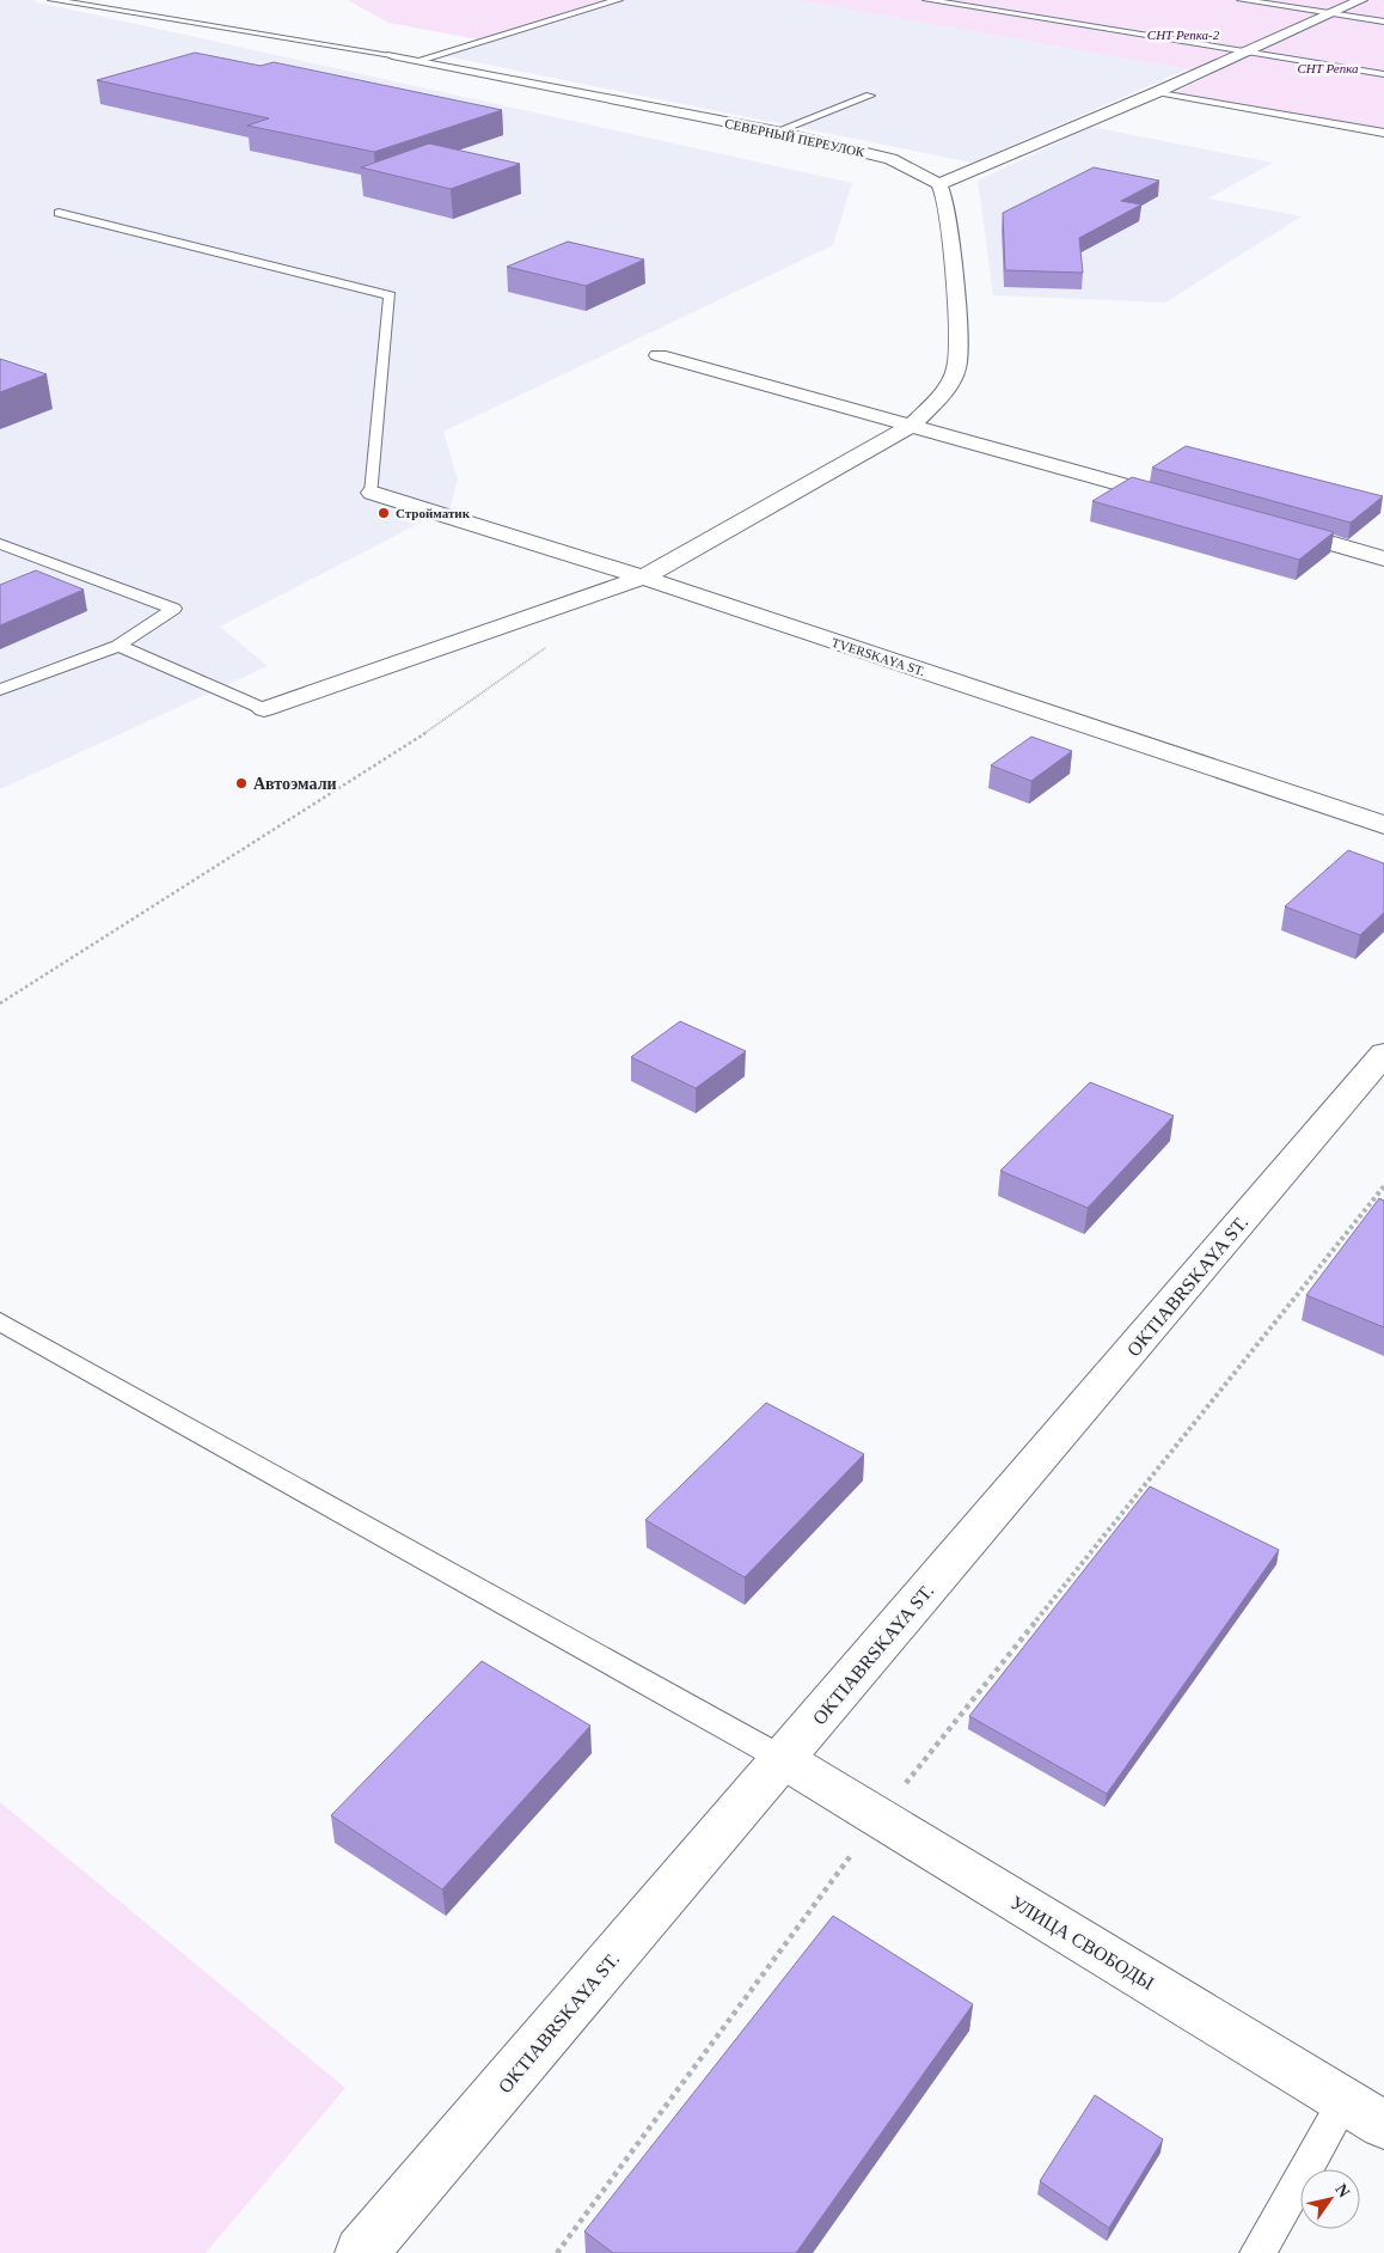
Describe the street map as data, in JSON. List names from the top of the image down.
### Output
{
  "streets": {
    "street": [
      "СЕВЕРНЫЙ ПЕРЕУЛОК",
      "TVERSKAYA ST.",
      "OKTIABRSKAYA ST.",
      "УЛИЦА СВОБОДЫ"
    ]
  },
  "crossings": [
    ["OKTIABRSKAYA ST.", "УЛИЦА СВОБОДЫ"]
  ],
  "parks": ["СНТ Репка-2", "СНТ Репка"],
  "places": ["Стройматик", "Автоэмали"],
  "north": "top right"
}
